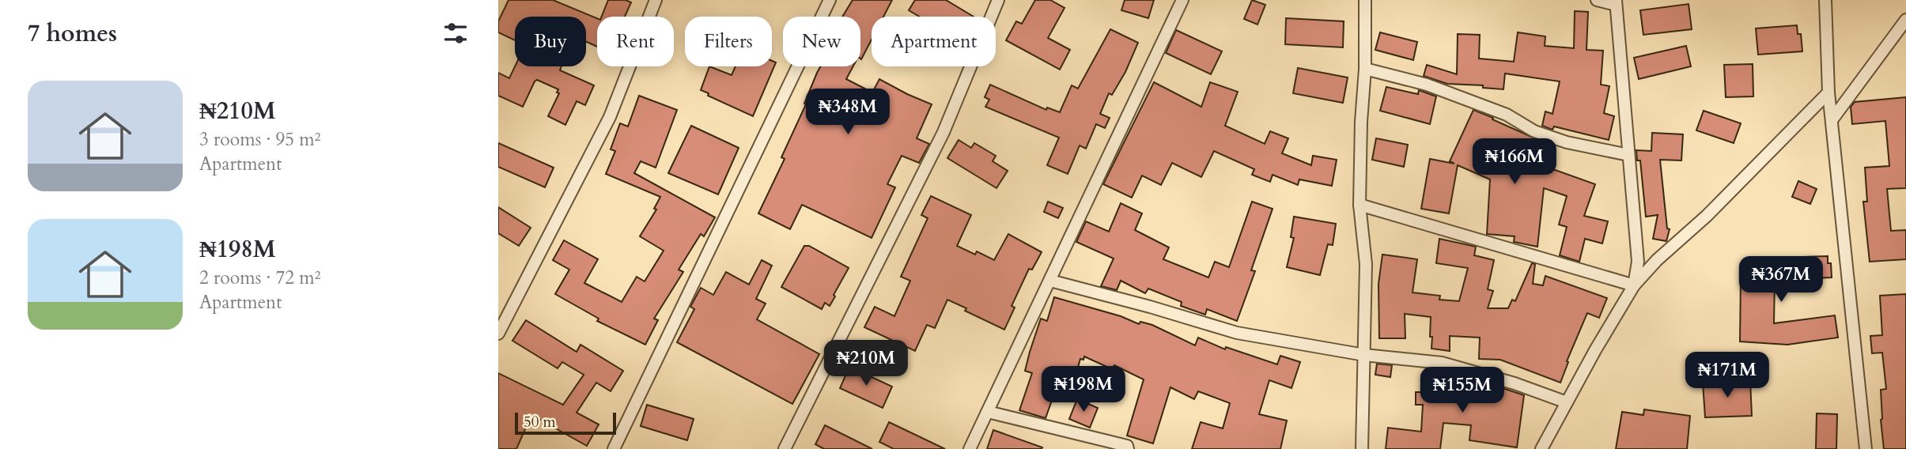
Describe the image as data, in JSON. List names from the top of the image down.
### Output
{
  "scale_bar": "50 m",
  "page": {
    "heading": "7 homes",
    "chip": [
      "Buy",
      "Rent",
      "Filters",
      "New",
      "Apartment"
    ],
    "list": [
      {
        "name": "₦210M",
        "note": "3 rooms · 95 m² · Apartment"
      },
      {
        "name": "₦198M",
        "note": "2 rooms · 72 m² · Apartment"
      }
    ],
    "price": [
      "₦348M",
      "₦166M",
      "₦367M",
      "₦210M",
      "₦171M",
      "₦198M",
      "₦155M"
    ],
    "scale": "50 m"
  }
}
